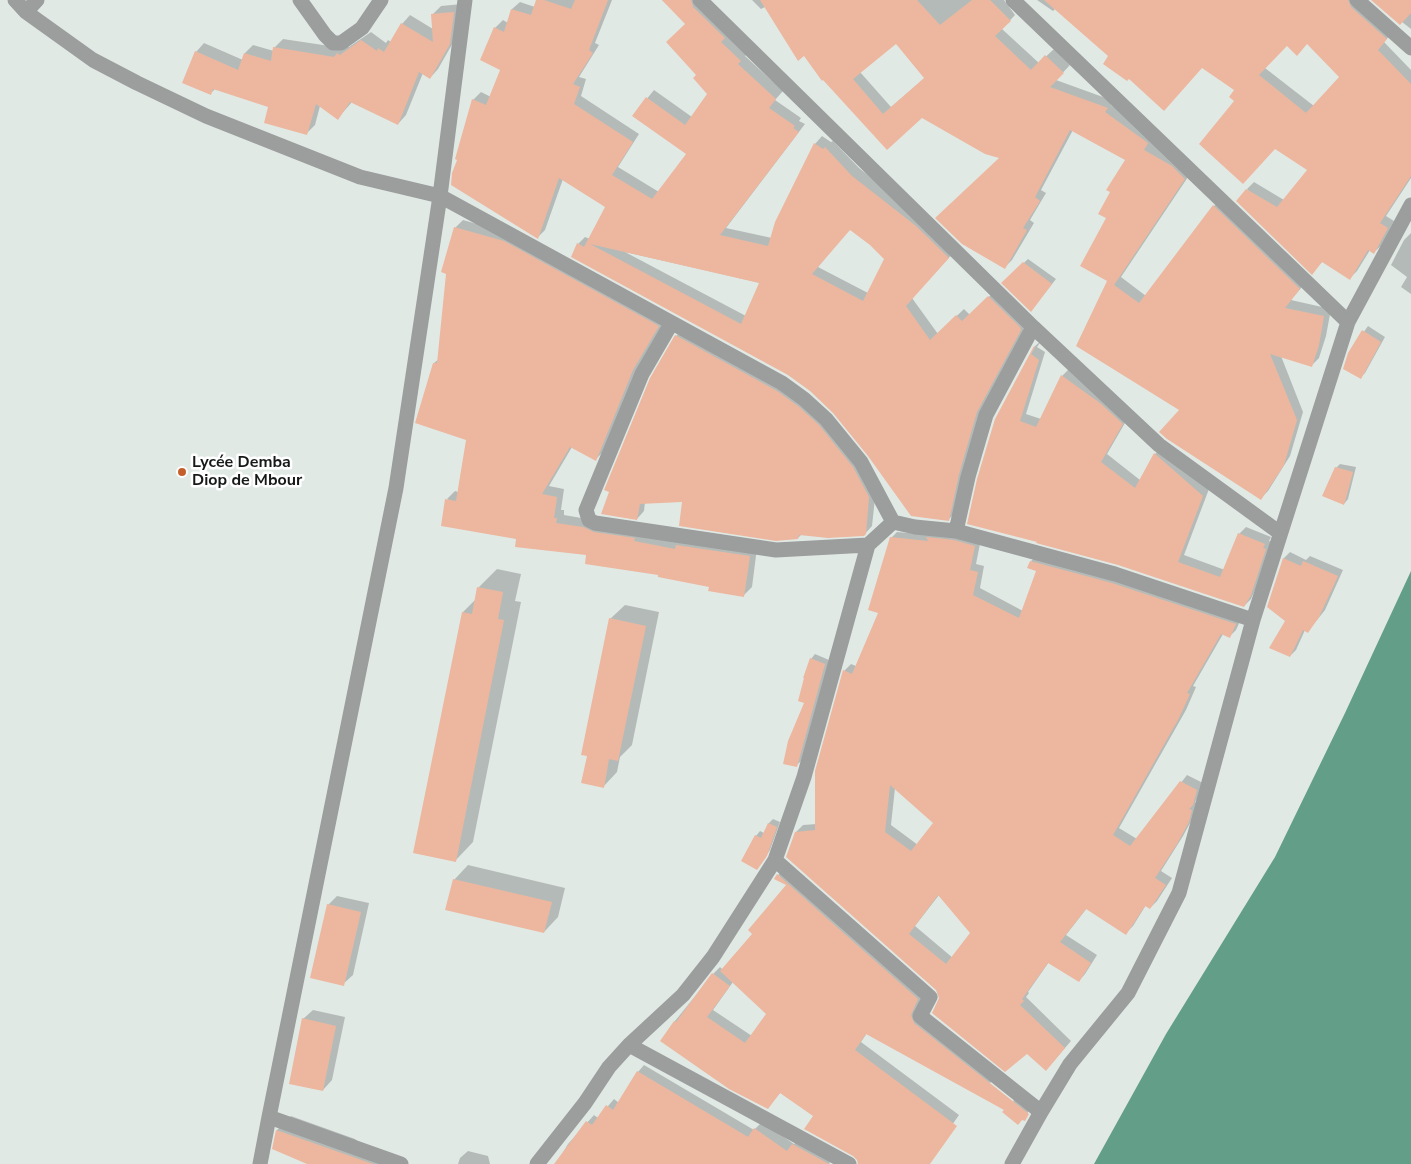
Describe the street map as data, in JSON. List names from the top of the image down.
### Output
{
  "places": ["Lycée Demba Diop de Mbour"]
}
